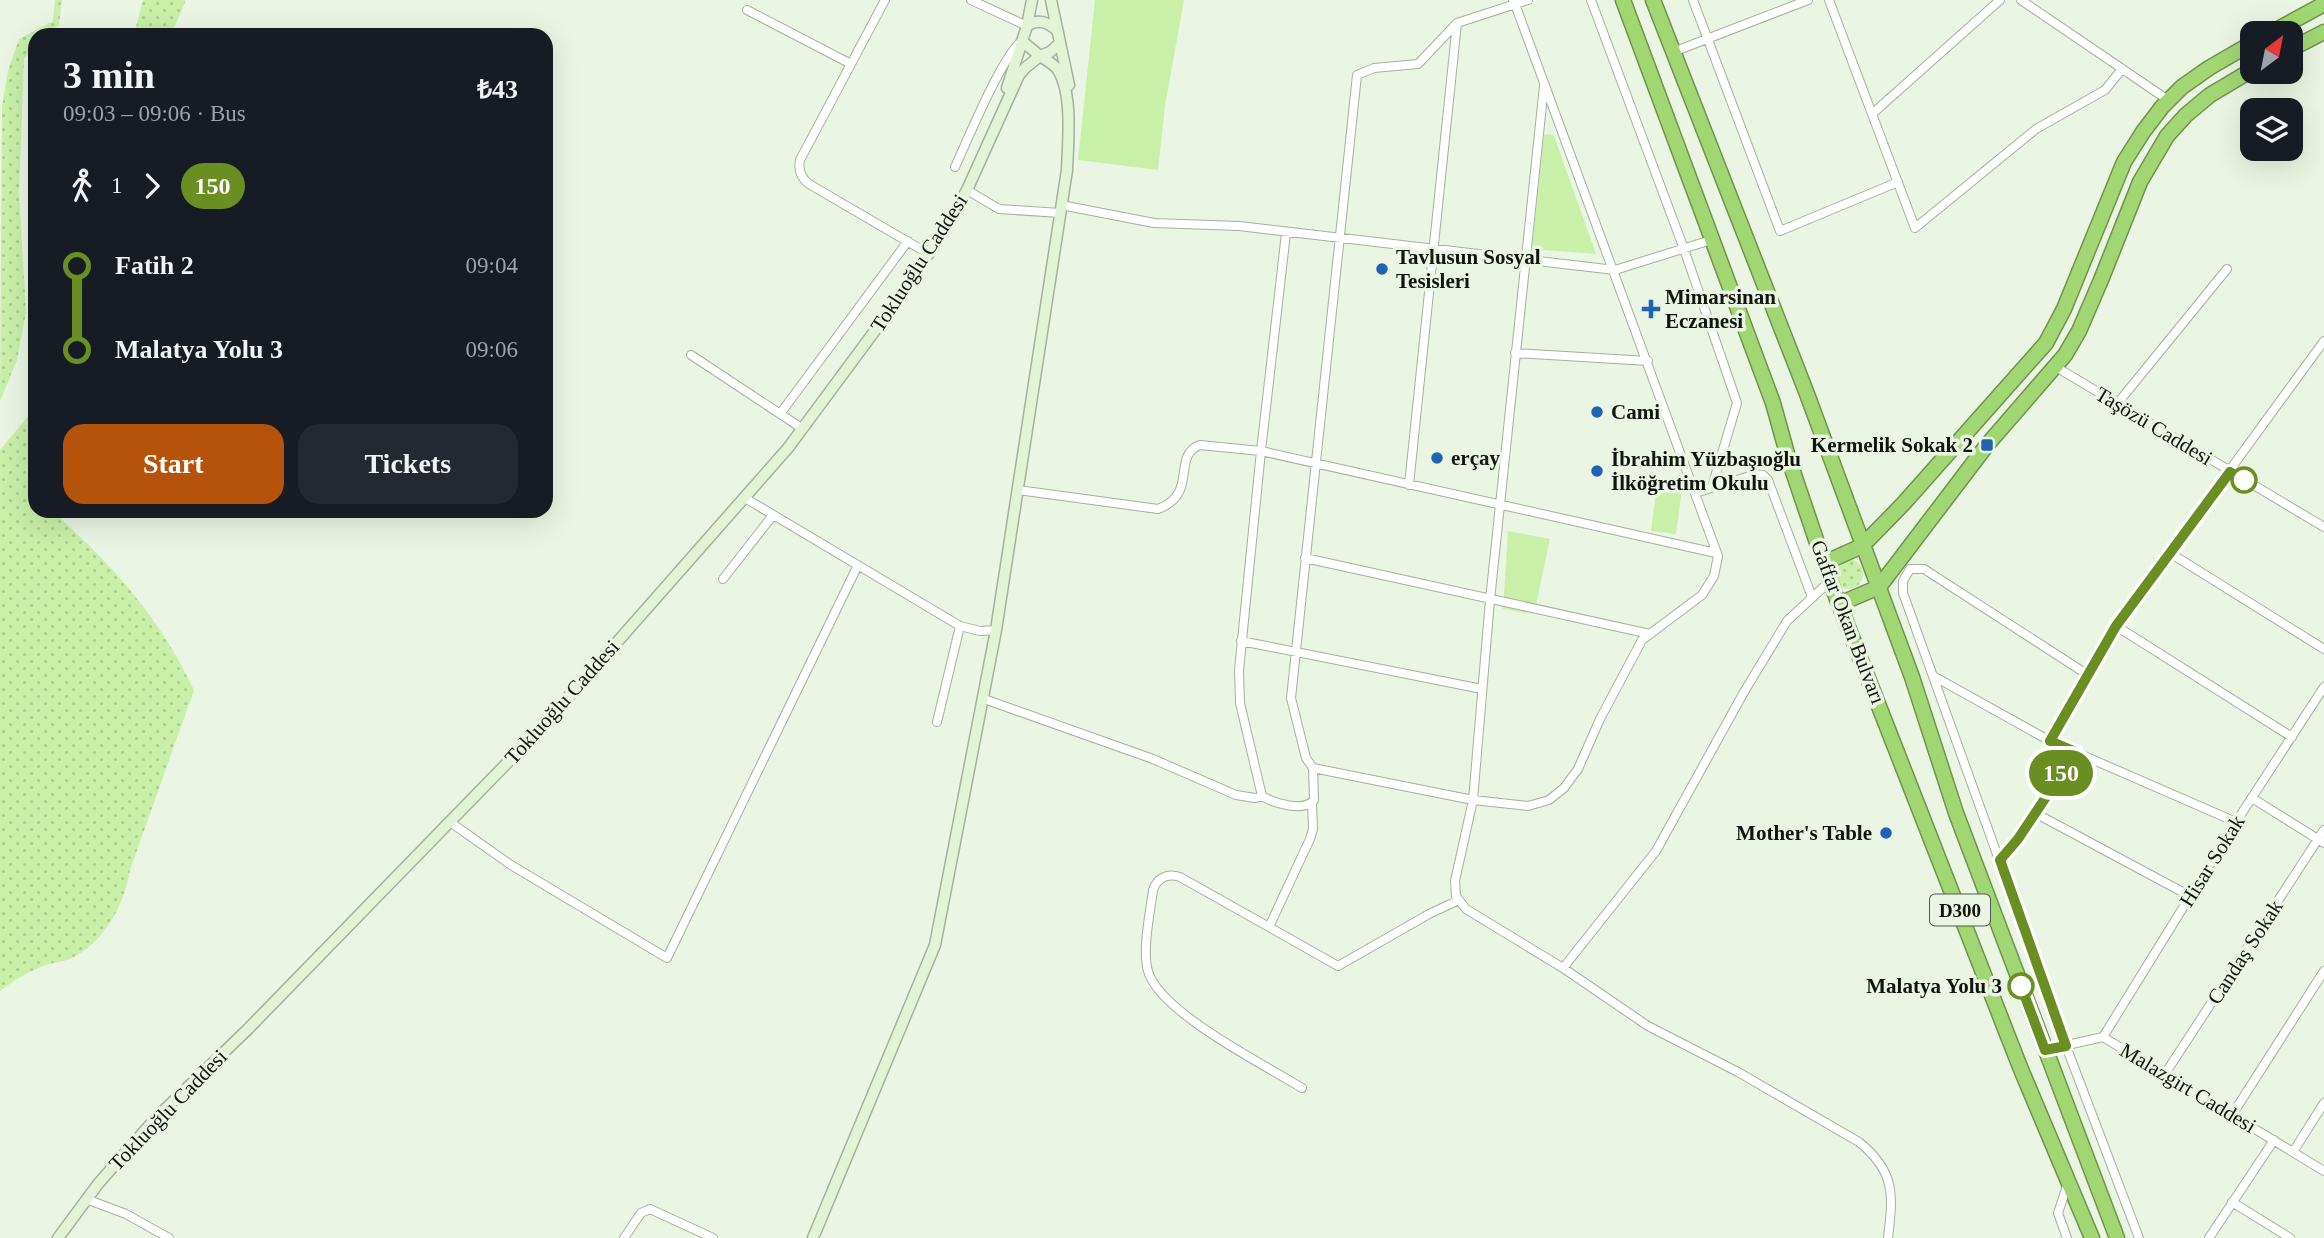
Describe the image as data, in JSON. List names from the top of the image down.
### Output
{
  "streets": {
    "highway": ["Gaffar Okan Bulvarı", "D300"],
    "street": [
      "Tokluoğlu Caddesi",
      "Taşözü Caddesi",
      "Hisar Sokak",
      "Candaş Sokak",
      "Malazgirt Caddesi"
    ]
  },
  "crossings": [
    ["Gaffar Okan Bulvarı", "Malazgirt Caddesi"],
    ["Hisar Sokak", "Malazgirt Caddesi"],
    ["Candaş Sokak", "Malazgirt Caddesi"]
  ],
  "places": {
    "other": [
      "Tavlusun Sosyal Tesisleri",
      "Cami",
      "erçay",
      "İbrahim Yüzbaşıoğlu İlköğretim Okulu",
      "Mother's Table",
      "Malatya Yolu 3"
    ],
    "health": ["Mimarsinan Eczanesi"],
    "transit": ["Kermelik Sokak 2"]
  },
  "lines": ["bus line 150"],
  "north": "top right",
  "page": {
    "on_map": "150",
    "heading": ["3 min", "09:03 – 09:06 · Bus", "₺43"],
    "legs": ["1", "150"],
    "list": [
      {
        "name": "Fatih 2",
        "value": "09:04"
      },
      {
        "name": "Malatya Yolu 3",
        "value": "09:06"
      }
    ],
    "buttons": ["Start", "Tickets"]
  }
}
